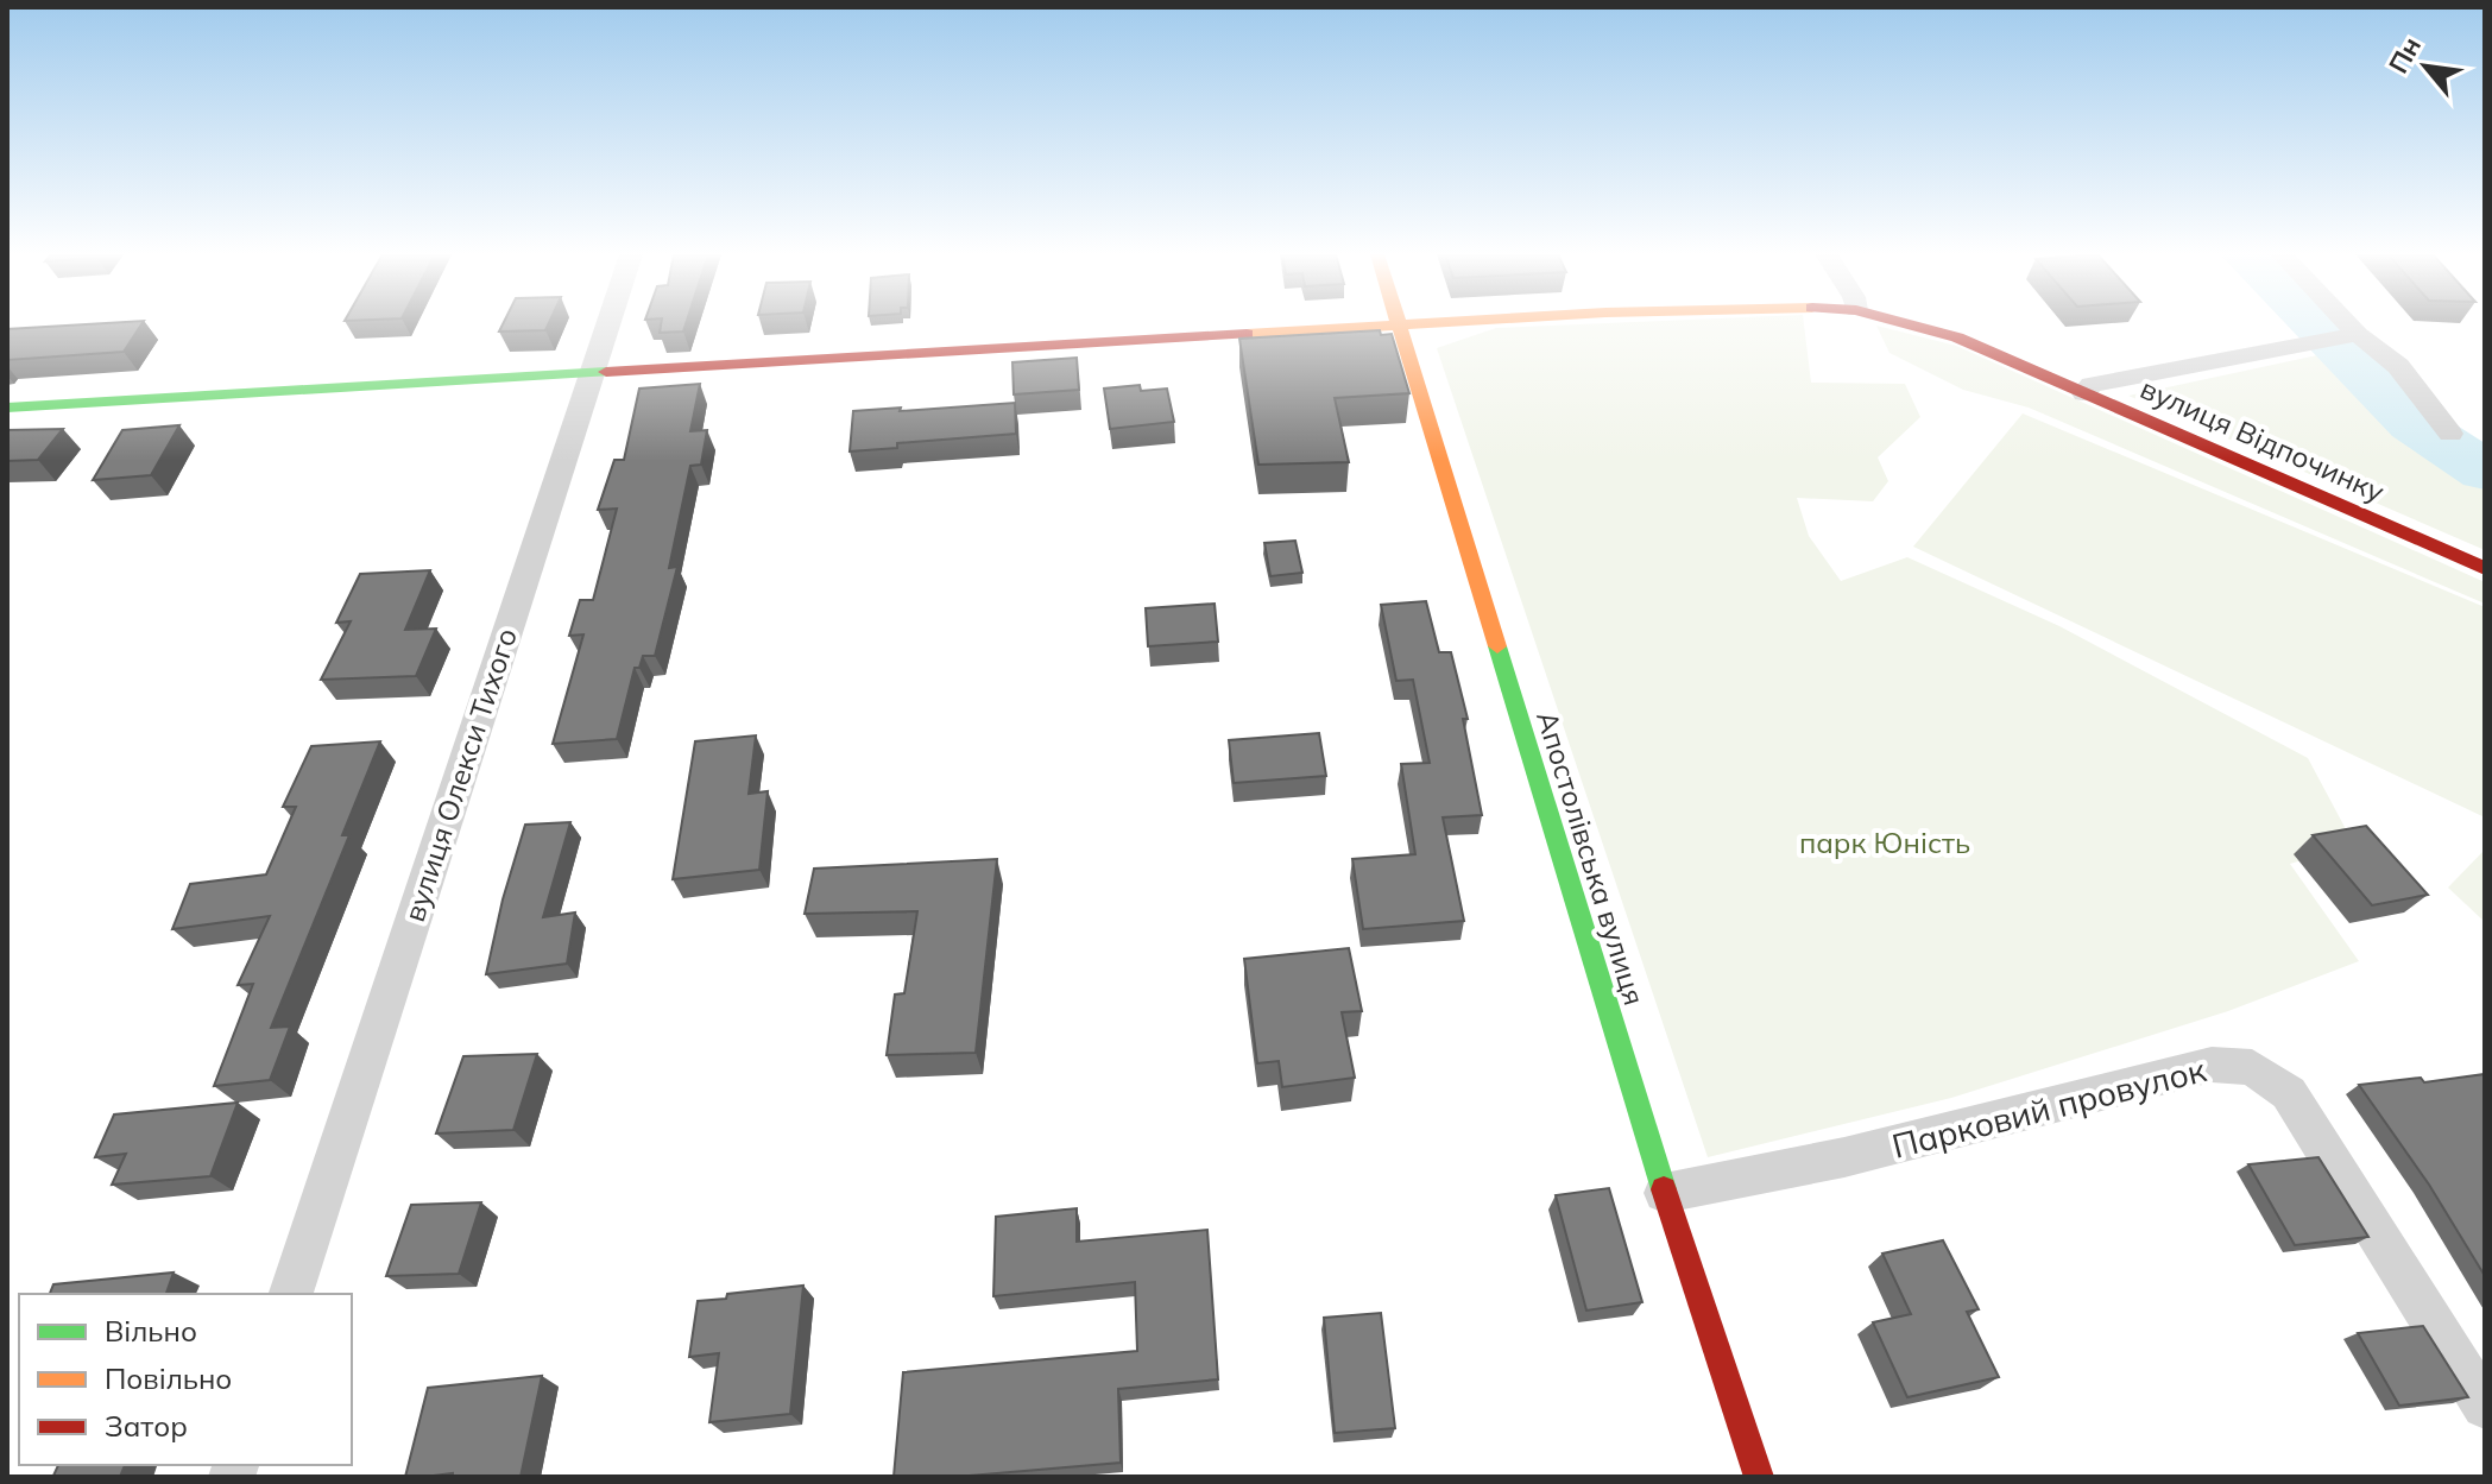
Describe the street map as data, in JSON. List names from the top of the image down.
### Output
{
  "streets": {
    "street": [
      "вулиця Відпочинку",
      "вулиця Олекси Тихого",
      "Апостолівська вулиця",
      "Парковий провулок"
    ]
  },
  "crossings": [
    ["вулиця Відпочинку", "вулиця Олекси Тихого"],
    ["вулиця Відпочинку", "Апостолівська вулиця"],
    ["Апостолівська вулиця", "Парковий провулок"]
  ],
  "parks": ["парк Юність"],
  "legend": ["Вільно", "Повільно", "Затор"],
  "north": "top left"
}
